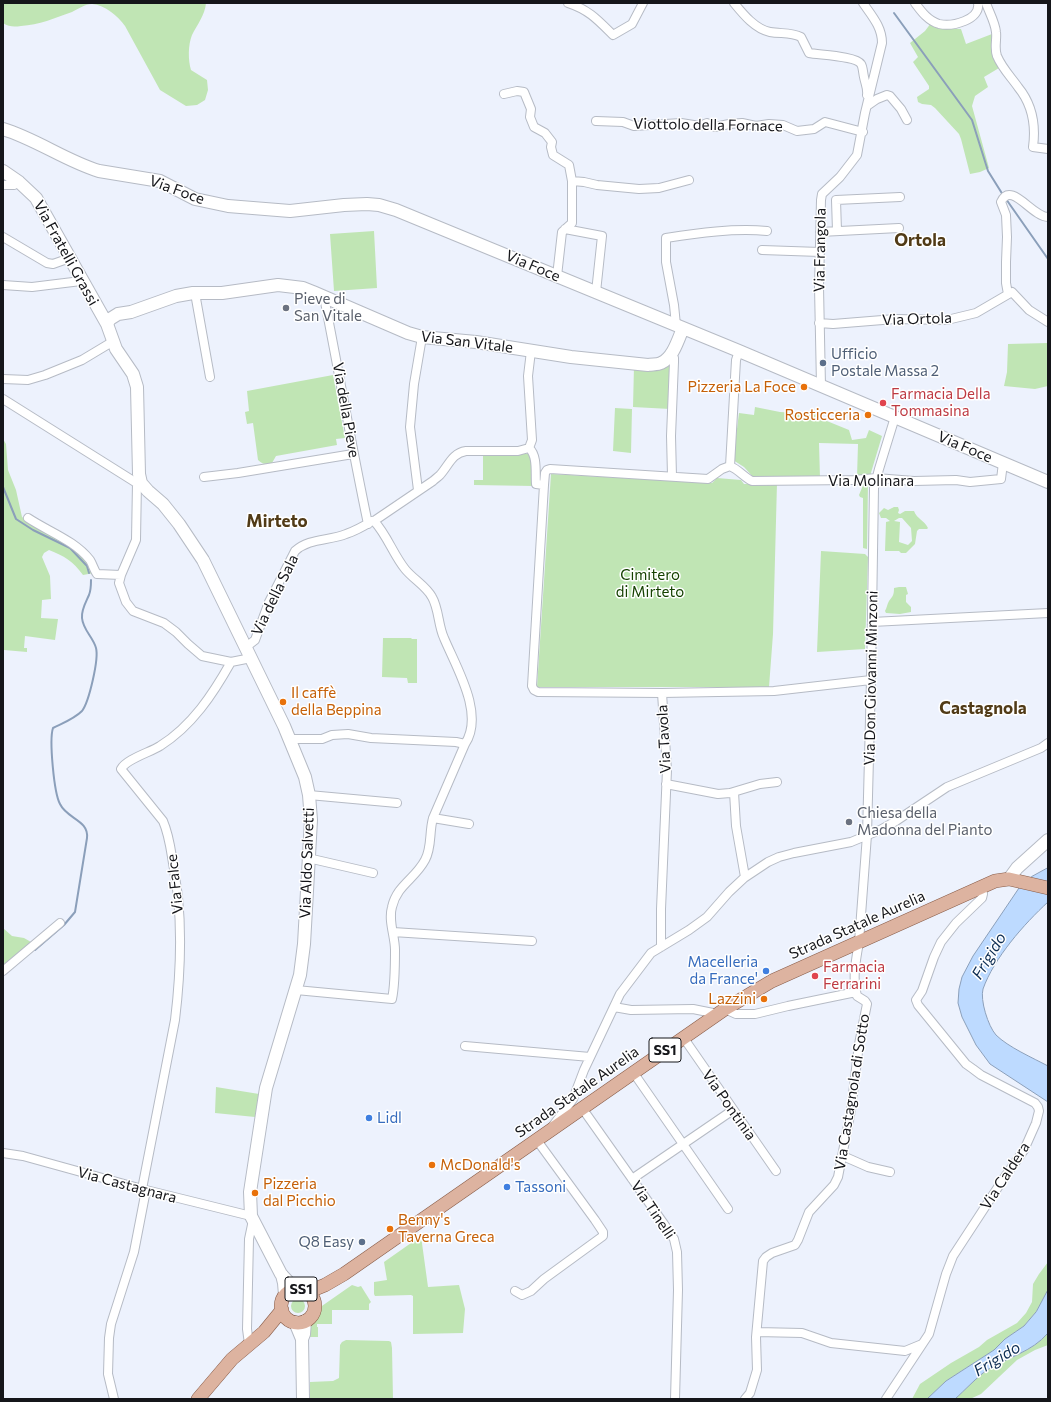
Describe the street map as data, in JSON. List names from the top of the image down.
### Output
{
  "streets": {
    "main road": ["Strada Statale Aurelia", "SS1"],
    "street": [
      "Viottolo della Fornace",
      "Via Foce",
      "Via Frangola",
      "Via Fratelli Grassi",
      "Via Ortola",
      "Via San Vitale",
      "Via della Pieve",
      "Via Molinara",
      "Via della Sala",
      "Via Don Giovanni Minzoni",
      "Via Tavola",
      "Via Aldo Salvetti",
      "Via Falce",
      "Via Castagnola di Sotto",
      "Via Pontinia",
      "Via Caldera",
      "Via Castagnara",
      "Via Tinelli"
    ]
  },
  "crossings": [
    ["Viottolo della Fornace", "Via Frangola"],
    ["Via Foce", "Via Frangola"],
    ["Via Foce", "Via Molinara"],
    ["Via Foce", "Via Don Giovanni Minzoni"],
    ["Via Frangola", "Via Ortola"],
    ["Via Fratelli Grassi", "Via San Vitale"],
    ["Via San Vitale", "Via della Pieve"],
    ["Via della Pieve", "Via della Sala"],
    ["Via Molinara", "Via Don Giovanni Minzoni"],
    ["Via della Sala", "Via Aldo Salvetti"],
    ["Via Don Giovanni Minzoni", "Via Tavola"],
    ["Via Don Giovanni Minzoni", "Strada Statale Aurelia"],
    ["Via Don Giovanni Minzoni", "Via Castagnola di Sotto"],
    ["Via Aldo Salvetti", "Strada Statale Aurelia"],
    ["Via Aldo Salvetti", "SS1"],
    ["Via Aldo Salvetti", "Via Castagnara"],
    ["Via Falce", "Via Castagnara"],
    ["Strada Statale Aurelia", "SS1"],
    ["Strada Statale Aurelia", "Via Castagnola di Sotto"],
    ["Strada Statale Aurelia", "Via Pontinia"],
    ["Strada Statale Aurelia", "Via Caldera"],
    ["Strada Statale Aurelia", "Via Tinelli"]
  ],
  "districts": ["Ortola", "Mirteto", "Castagnola"],
  "water": ["Frigido"],
  "parks": ["Cimitero di Mirteto"],
  "places": [
    "Pieve di San Vitale",
    "Ufficio Postale Massa 2",
    "Pizzeria La Foce",
    "Farmacia Della Tommasina",
    "Rosticceria",
    "Il caffè della Beppina",
    "Chiesa della Madonna del Pianto",
    "Macelleria da France'",
    "Farmacia Ferrarini",
    "Lazzini",
    "Lidl",
    "McDonald's",
    "Tassoni",
    "Pizzeria dal Picchio",
    "Benny's Taverna Greca",
    "Q8 Easy"
  ]
}
